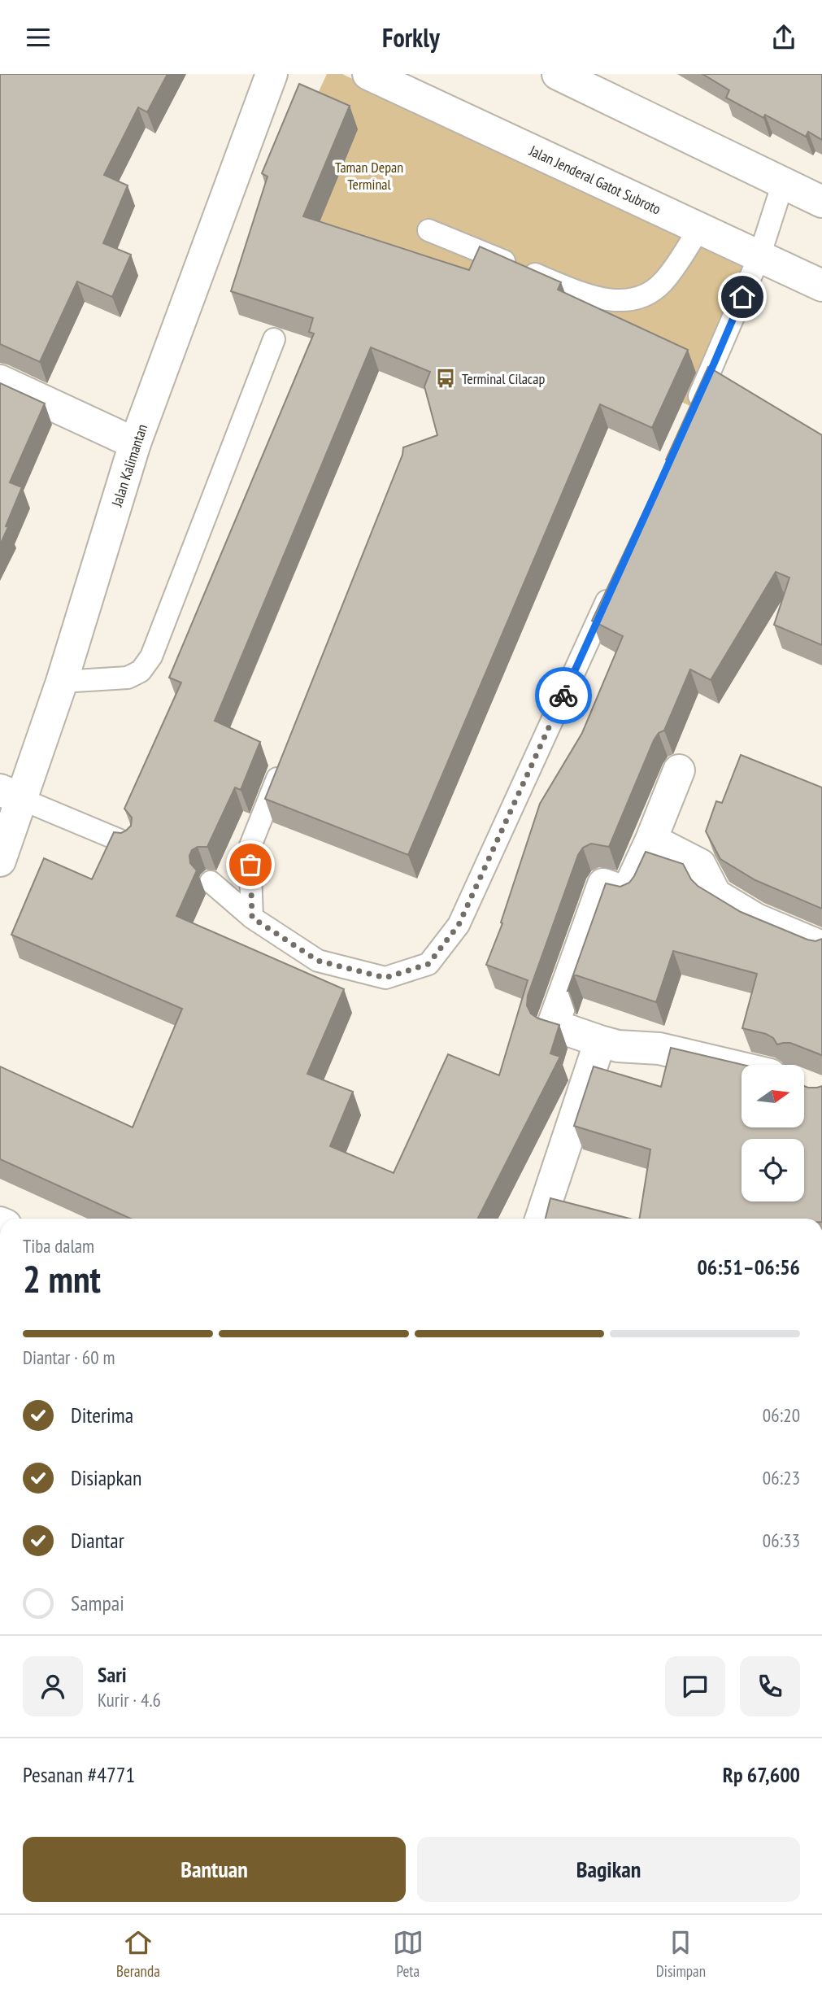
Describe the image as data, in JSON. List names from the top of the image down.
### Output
{
  "streets": {
    "street": ["Jalan Jenderal Gatot Subroto", "Jalan Kalimantan"]
  },
  "parks": ["Taman Depan Terminal"],
  "places": {
    "bus stop": ["Terminal Cilacap"]
  },
  "north": "right",
  "page": {
    "header": "Forkly",
    "heading": ["2 mnt", "Tiba dalam", "06:51–06:56"],
    "panel": [
      "Sari",
      "Kurir · 4.6",
      "Pesanan #4771",
      "Rp 67,600"
    ],
    "bar": "Diantar · 60 m",
    "list": [
      ["Diterima", "06:20"],
      ["Disiapkan", "06:23"],
      ["Diantar", "06:33"],
      "Sampai"
    ],
    "buttons": ["Bantuan", "Bagikan"],
    "tabs": ["Beranda", "Peta", "Disimpan"]
  }
}
